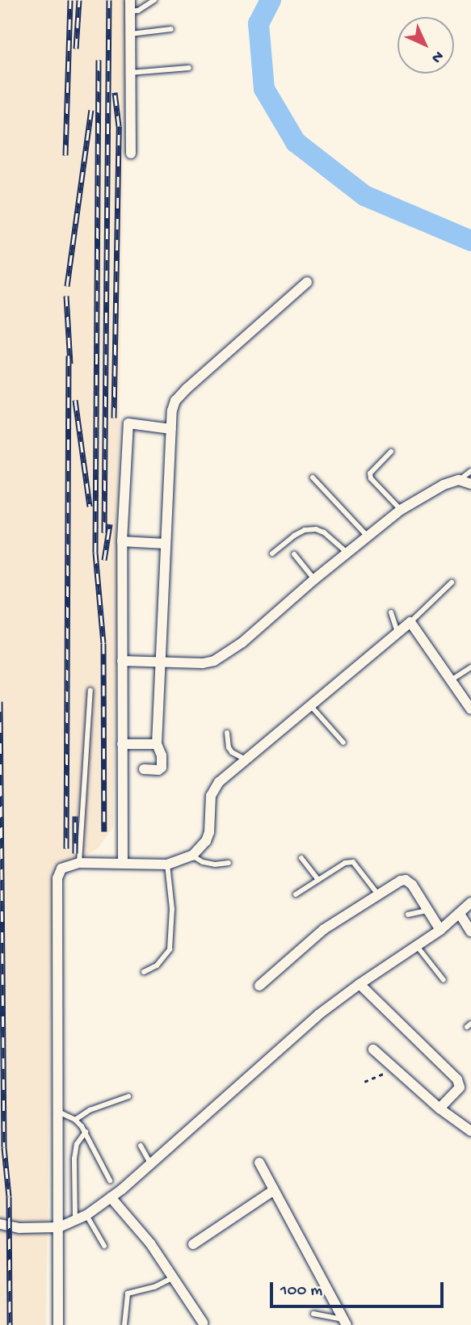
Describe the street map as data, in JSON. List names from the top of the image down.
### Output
{
  "scale_bar": "100 m",
  "north": "bottom right"
}
